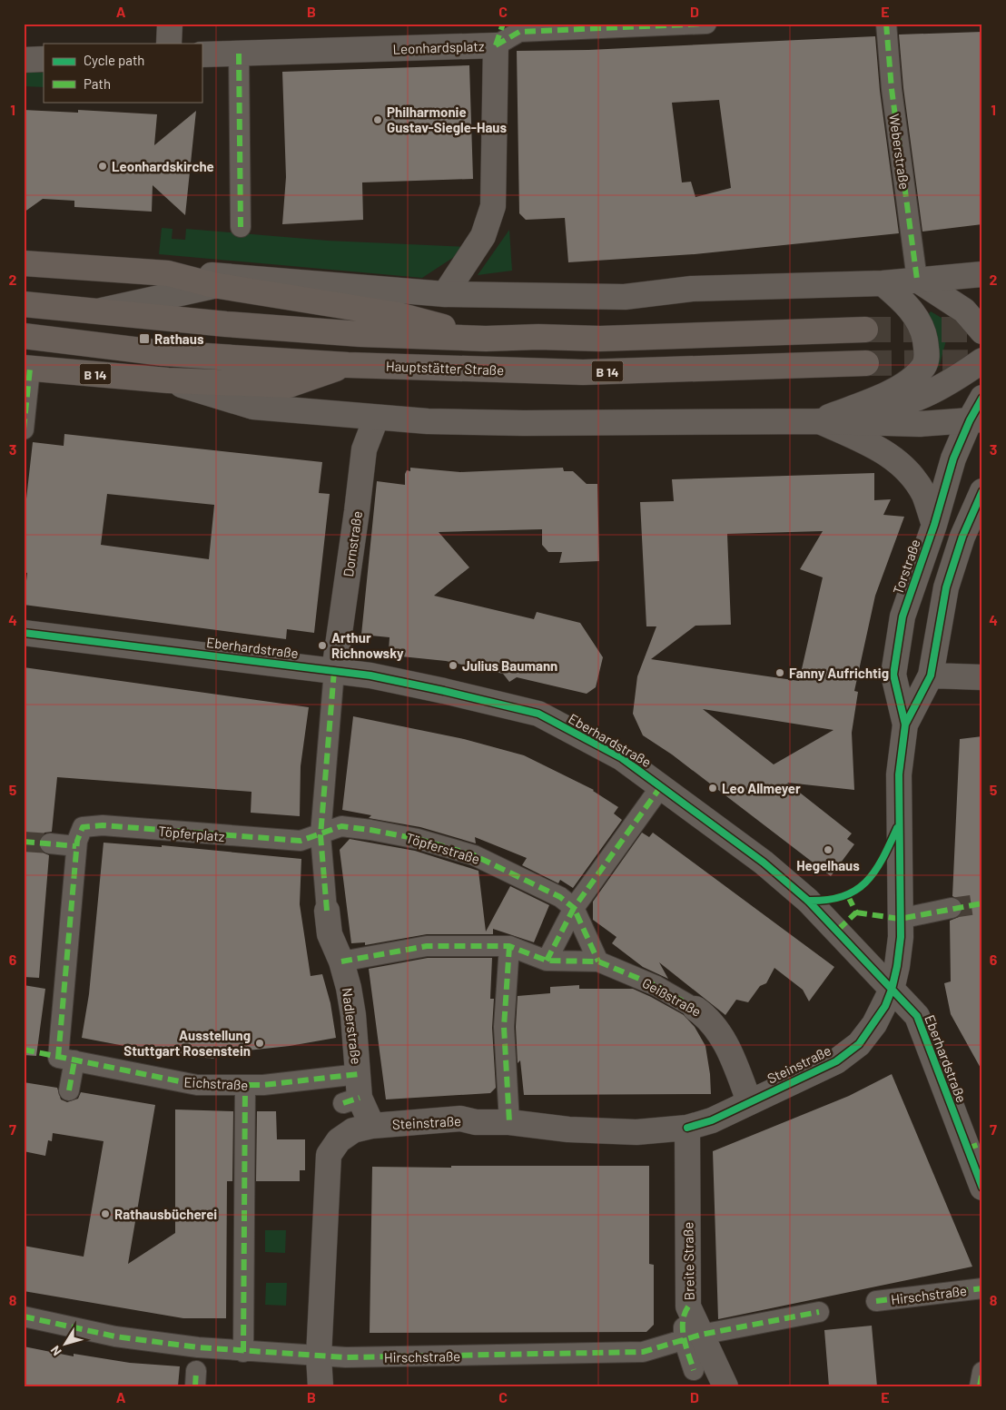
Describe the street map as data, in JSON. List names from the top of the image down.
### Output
{
  "streets": {
    "main road": ["Hauptstätter Straße", "B 14"],
    "street": [
      "Leonhardsplatz",
      "Weberstraße",
      "Dornstraße",
      "Torstraße",
      "Eberhardstraße",
      "Töpferplatz",
      "Töpferstraße",
      "Geißstraße",
      "Nadlerstraße",
      "Steinstraße",
      "Eichstraße",
      "Breite Straße",
      "Hirschstraße"
    ]
  },
  "crossings": [
    ["Hauptstätter Straße", "B 14"],
    ["Dornstraße", "Eberhardstraße"],
    ["Dornstraße", "Nadlerstraße"],
    ["Torstraße", "Eberhardstraße"],
    ["Torstraße", "Steinstraße"],
    ["Eberhardstraße", "Nadlerstraße"],
    ["Eberhardstraße", "Steinstraße"],
    ["Töpferplatz", "Töpferstraße"],
    ["Töpferplatz", "Nadlerstraße"],
    ["Töpferplatz", "Eichstraße"],
    ["Töpferstraße", "Nadlerstraße"],
    ["Geißstraße", "Nadlerstraße"],
    ["Geißstraße", "Steinstraße"],
    ["Nadlerstraße", "Steinstraße"],
    ["Nadlerstraße", "Eichstraße"],
    ["Steinstraße", "Breite Straße"],
    ["Breite Straße", "Hirschstraße"]
  ],
  "places": {
    "other": [
      "Philharmonie Gustav-Siegle-Haus",
      "Leonhardskirche",
      "Arthur Richnowsky",
      "Julius Baumann",
      "Fanny Aufrichtig",
      "Leo Allmeyer",
      "Hegelhaus",
      "Ausstellung Stuttgart Rosenstein",
      "Rathausbücherei"
    ],
    "transit": ["Rathaus"]
  },
  "legend": ["Cycle path", "Path"],
  "north": "bottom left",
  "grid": {
    "columns": [
      "A",
      "B",
      "C",
      "D",
      "E"
    ],
    "rows": [
      "1",
      "2",
      "3",
      "4",
      "5",
      "6",
      "7",
      "8"
    ]
  }
}
